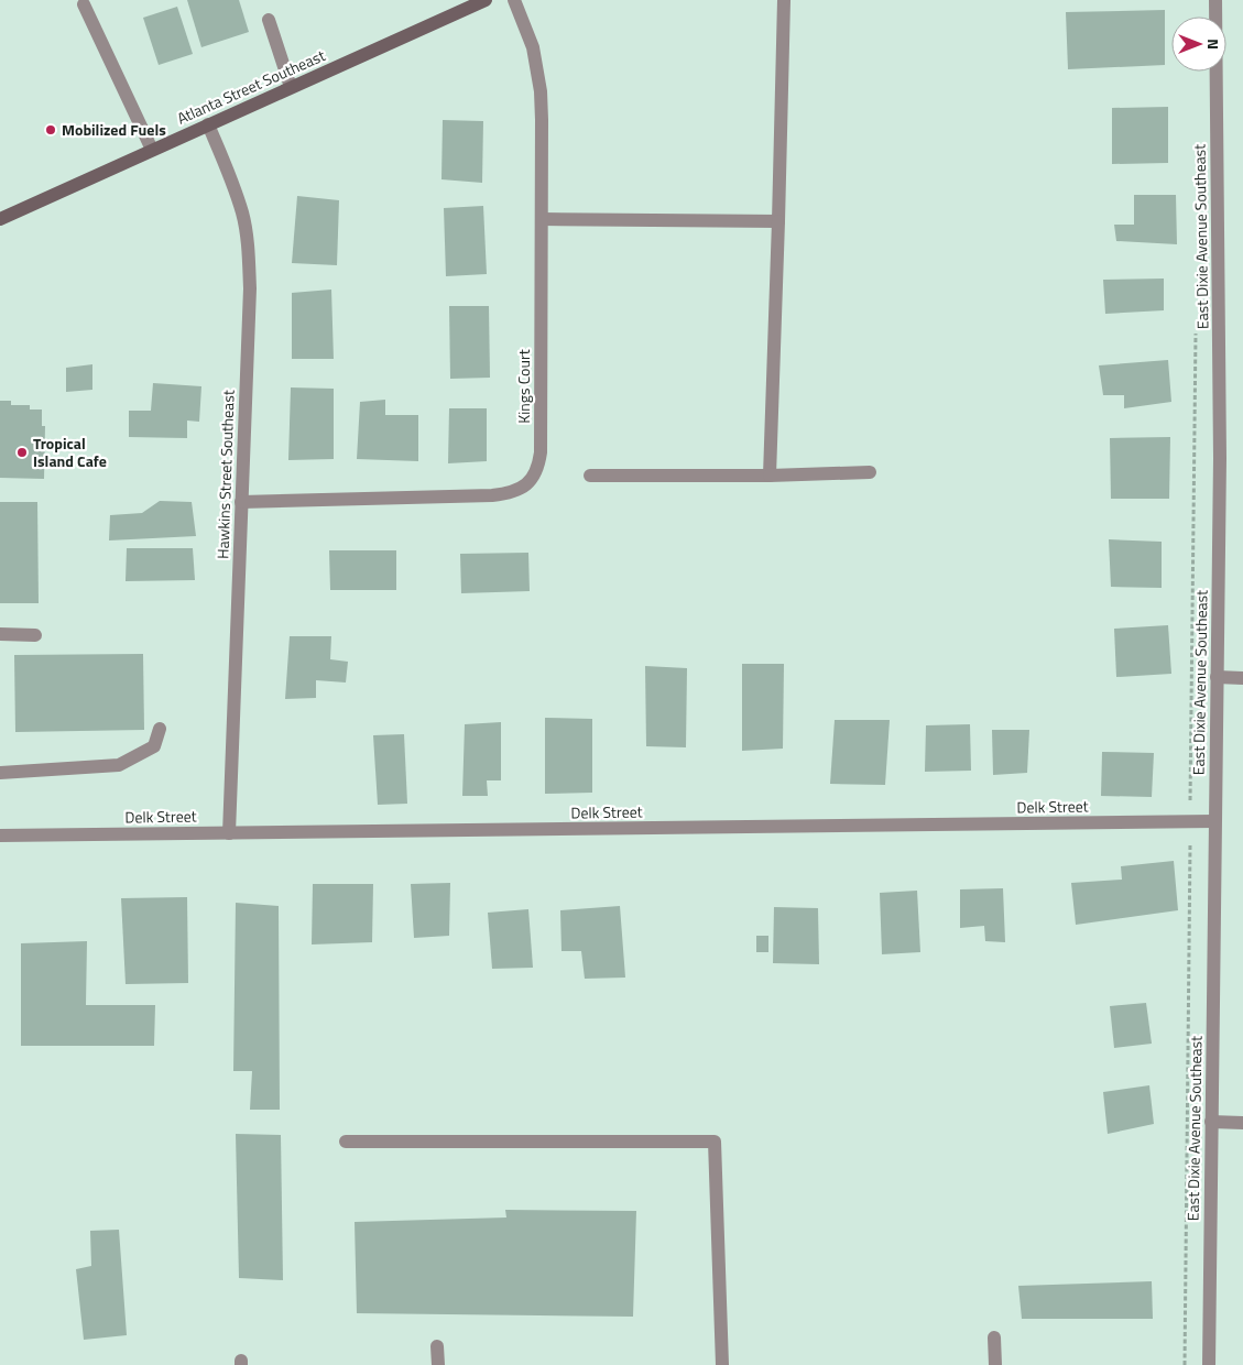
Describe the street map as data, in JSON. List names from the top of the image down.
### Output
{
  "streets": {
    "main road": ["Atlanta Street Southeast"],
    "street": [
      "East Dixie Avenue Southeast",
      "Kings Court",
      "Hawkins Street Southeast",
      "Delk Street"
    ]
  },
  "crossings": [
    ["Atlanta Street Southeast", "Hawkins Street Southeast"],
    ["East Dixie Avenue Southeast", "Delk Street"],
    ["Kings Court", "Hawkins Street Southeast"],
    ["Hawkins Street Southeast", "Delk Street"]
  ],
  "places": ["Mobilized Fuels", "Tropical Island Cafe"],
  "north": "right"
}
